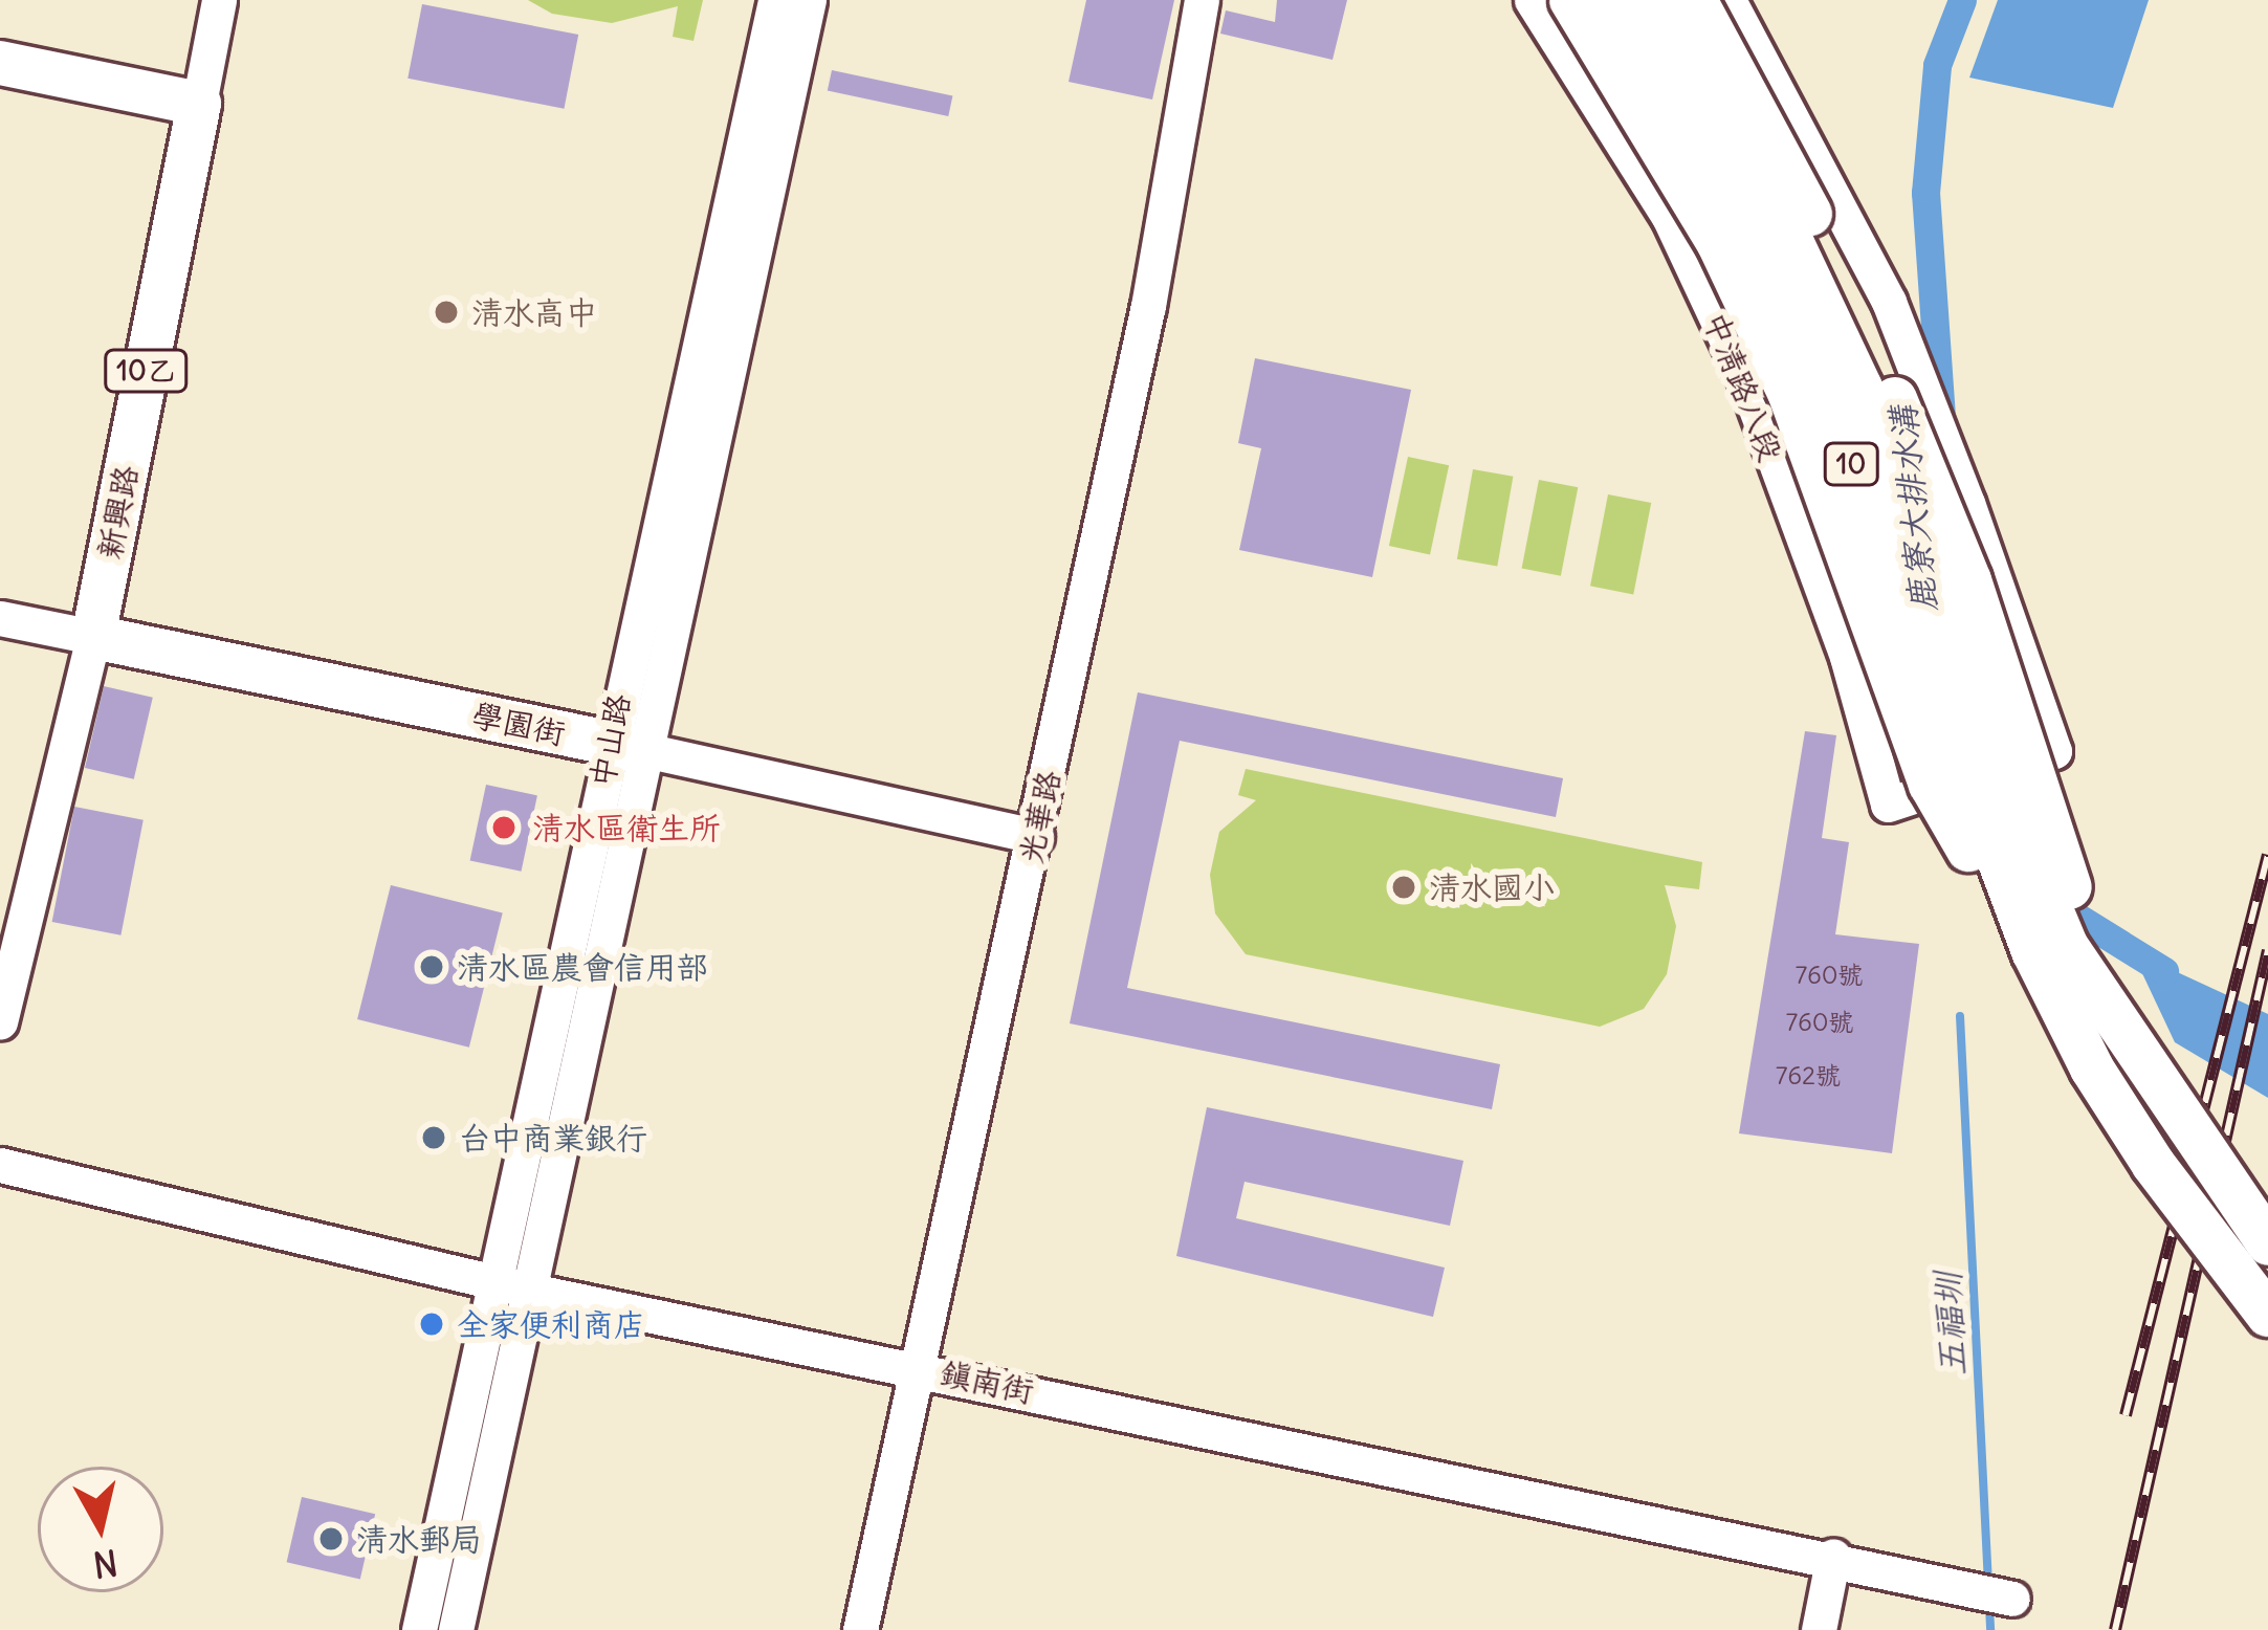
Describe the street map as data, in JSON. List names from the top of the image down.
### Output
{
  "streets": {
    "main road": [
      "10乙",
      "10",
      "新興路",
      "學園街"
    ],
    "street": [
      "中清路八段",
      "中山路",
      "光華路",
      "鎮南街"
    ]
  },
  "crossings": [
    ["新興路", "學園街"],
    ["學園街", "中山路"],
    ["學園街", "光華路"],
    ["中山路", "鎮南街"],
    ["光華路", "鎮南街"]
  ],
  "water": ["鹿寮大排水溝", "五福圳"],
  "places": [
    "清水高中",
    "清水區衛生所",
    "清水國小",
    "清水區農會信用部",
    "台中商業銀行",
    "全家便利商店",
    "清水郵局"
  ],
  "house_numbers": ["760號", "760號", "762號"],
  "north": "bottom"
}
